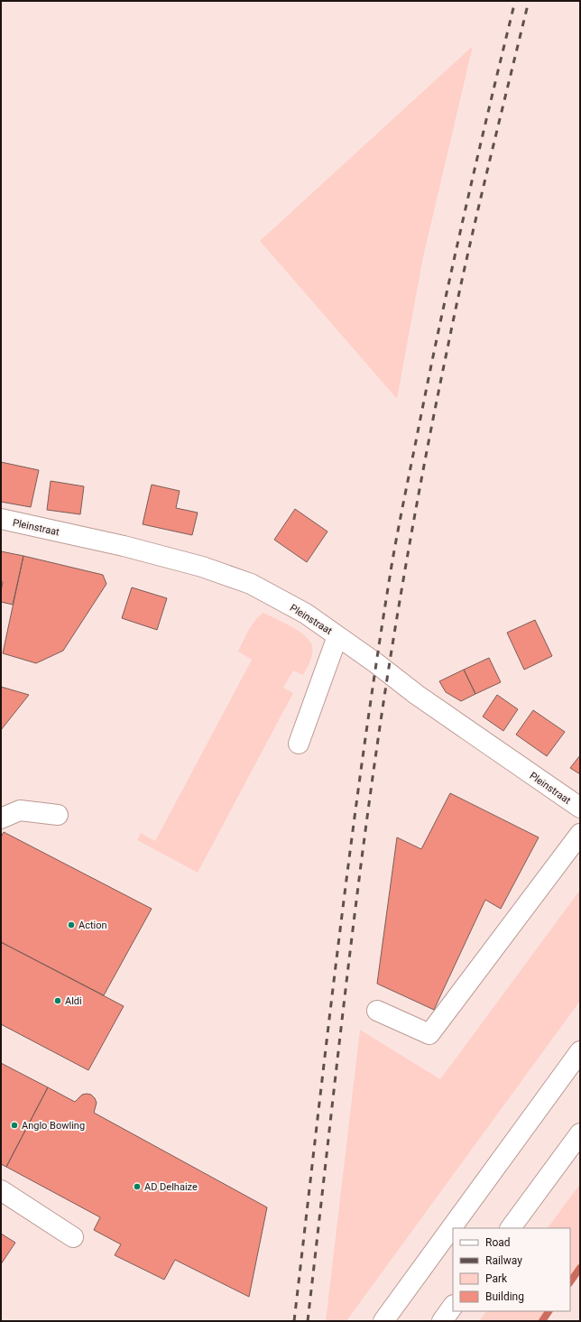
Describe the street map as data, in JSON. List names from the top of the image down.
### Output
{
  "streets": {
    "main road": ["Pleinstraat"]
  },
  "places": [
    "Action",
    "Aldi",
    "Anglo Bowling",
    "AD Delhaize"
  ],
  "legend": [
    "Road",
    "Railway",
    "Park",
    "Building"
  ]
}
